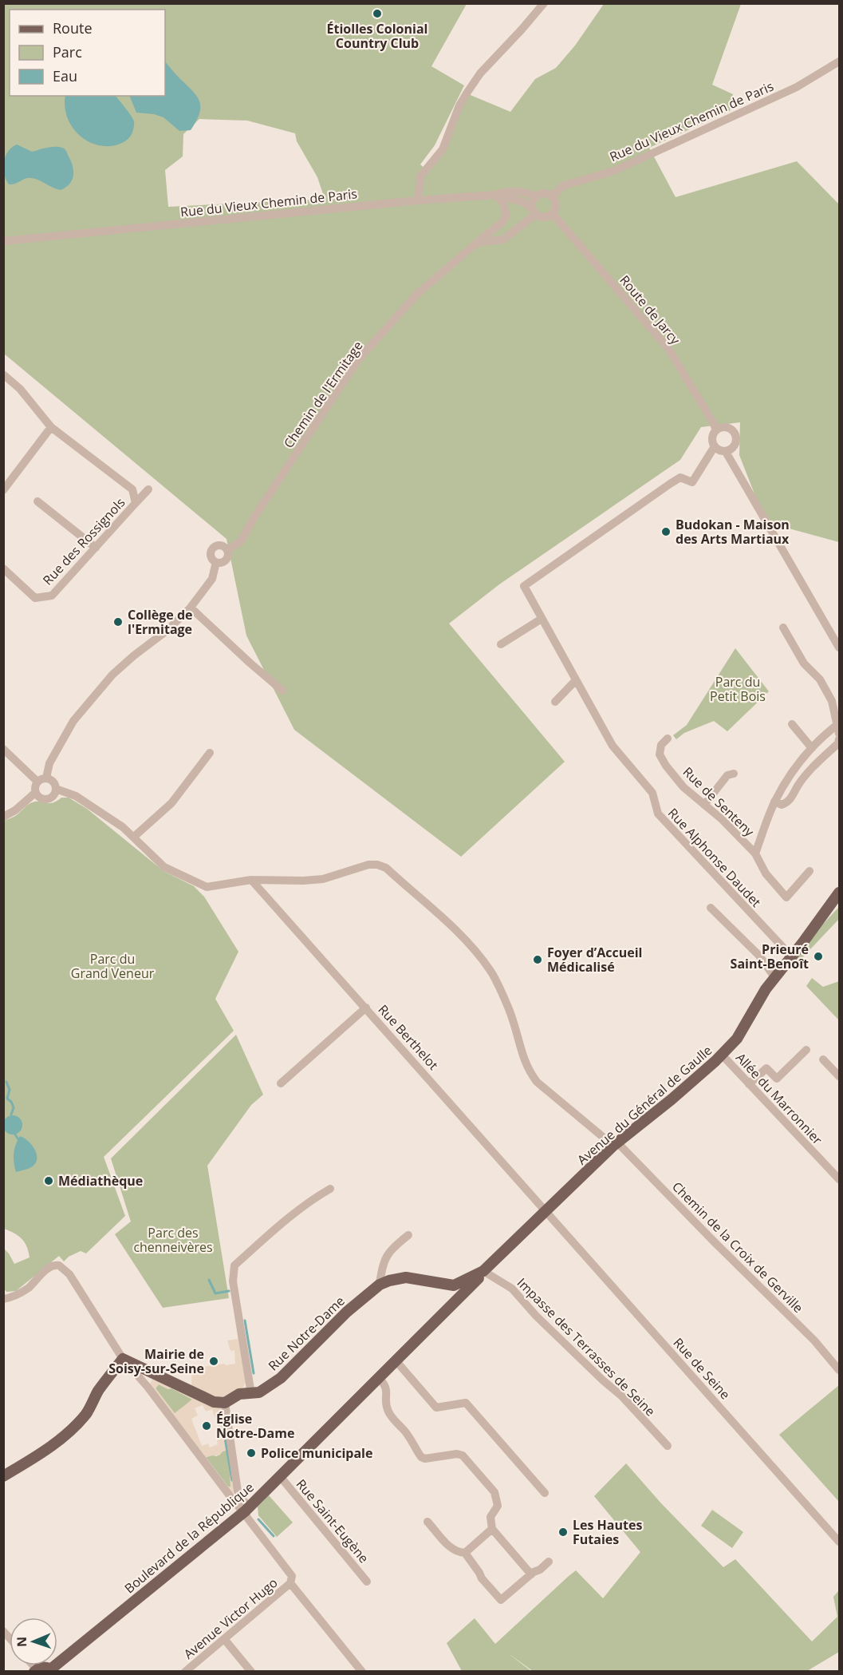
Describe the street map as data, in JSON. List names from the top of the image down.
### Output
{
  "streets": {
    "main road": ["Avenue du Général de Gaulle", "Rue Notre-Dame", "Boulevard de la République"],
    "street": [
      "Rue du Vieux Chemin de Paris",
      "Route de Jarcy",
      "Chemin de l'Ermitage",
      "Rue des Rossignols",
      "Rue de Senteny",
      "Rue Alphonse Daudet",
      "Rue Berthelot",
      "Allée du Marronnier",
      "Chemin de la Croix de Gerville",
      "Impasse des Terrasses de Seine",
      "Rue de Seine",
      "Rue Saint-Eugène",
      "Avenue Victor Hugo"
    ]
  },
  "crossings": [
    ["Rue du Vieux Chemin de Paris", "Route de Jarcy"],
    ["Rue du Vieux Chemin de Paris", "Chemin de l'Ermitage"],
    ["Route de Jarcy", "Rue Alphonse Daudet"],
    ["Rue Berthelot", "Avenue du Général de Gaulle"],
    ["Rue Berthelot", "Chemin de la Croix de Gerville"],
    ["Rue Berthelot", "Rue de Seine"],
    ["Allée du Marronnier", "Avenue du Général de Gaulle"],
    ["Avenue du Général de Gaulle", "Chemin de la Croix de Gerville"],
    ["Avenue du Général de Gaulle", "Impasse des Terrasses de Seine"],
    ["Avenue du Général de Gaulle", "Rue de Seine"],
    ["Avenue du Général de Gaulle", "Boulevard de la République"],
    ["Impasse des Terrasses de Seine", "Boulevard de la République"],
    ["Rue Saint-Eugène", "Boulevard de la République"]
  ],
  "parks": ["Parc du Petit Bois", "Parc du Grand Veneur", "Parc des chenneivères"],
  "places": [
    "Étiolles Colonial Country Club",
    "Budokan - Maison des Arts Martiaux",
    "Collège de l'Ermitage",
    "Prieuré Saint-Benoît",
    "Foyer d’Accueil Médicalisé",
    "Médiathèque",
    "Mairie de Soisy-sur-Seine",
    "Église Notre-Dame",
    "Police municipale",
    "Les Hautes Futaies"
  ],
  "legend": ["Route", "Parc", "Eau"],
  "north": "left"
}
